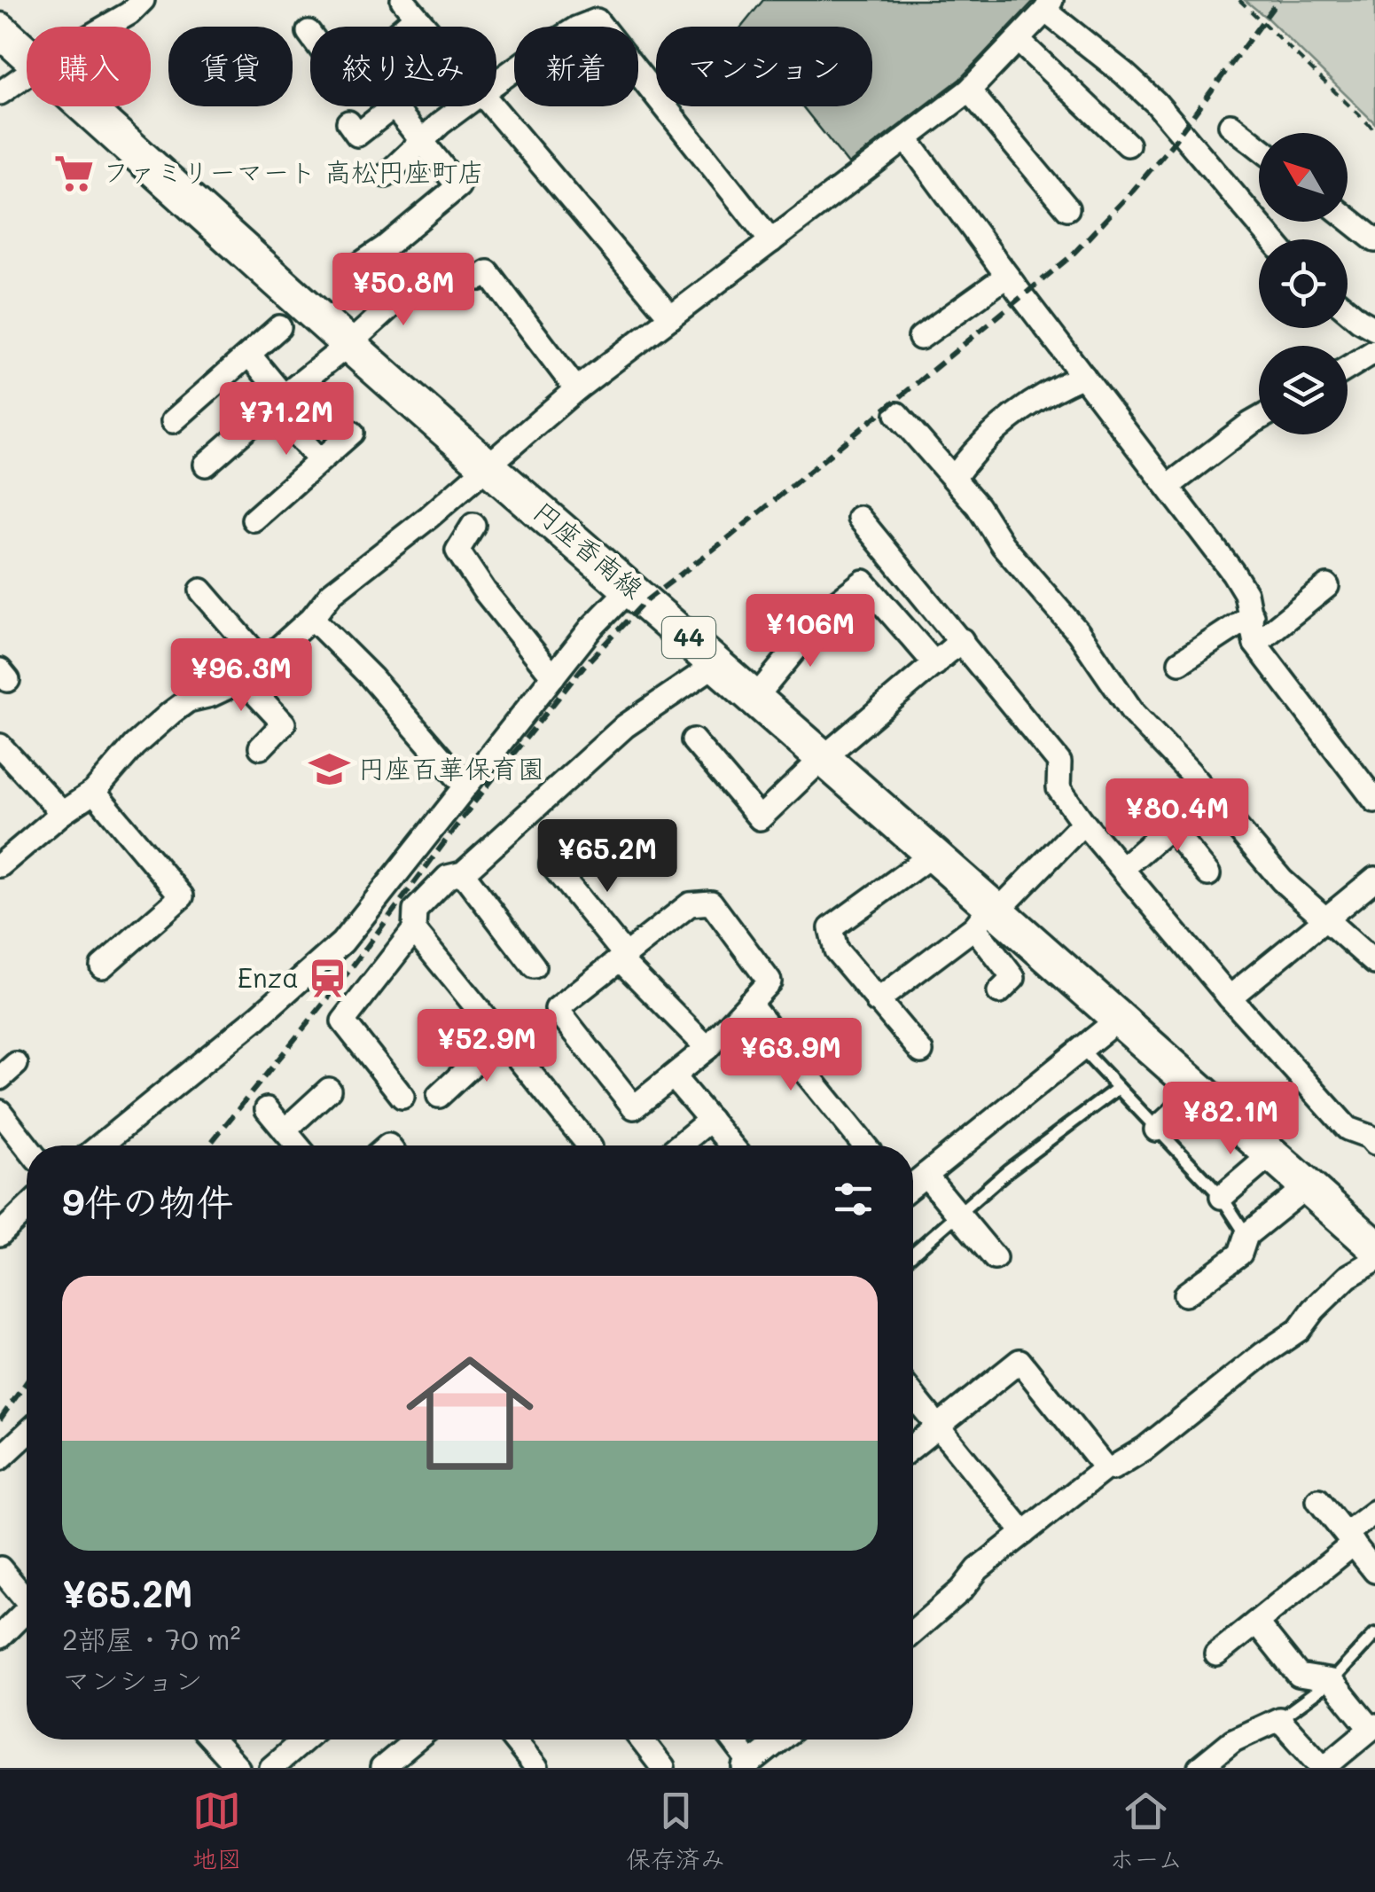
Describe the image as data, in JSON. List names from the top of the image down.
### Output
{
  "streets": {
    "main road": ["円座香南線", "44"]
  },
  "places": {
    "supermarket": ["ファミリーマート 高松円座町店"],
    "school or university": ["円座百華保育園"],
    "station": ["Enza"]
  },
  "north": "top left",
  "page": {
    "chip": [
      "購入",
      "賃貸",
      "絞り込み",
      "新着",
      "マンション"
    ],
    "price": [
      "¥50.8M",
      "¥71.2M",
      "¥106M",
      "¥96.3M",
      "¥80.4M",
      "¥65.2M",
      "¥52.9M",
      "¥63.9M",
      "¥82.1M"
    ],
    "heading": "9件の物件",
    "list": [
      {
        "name": "¥65.2M",
        "note": "2部屋 · 70 m² · マンション"
      }
    ],
    "tabs": ["地図", "保存済み", "ホーム"]
  }
}
